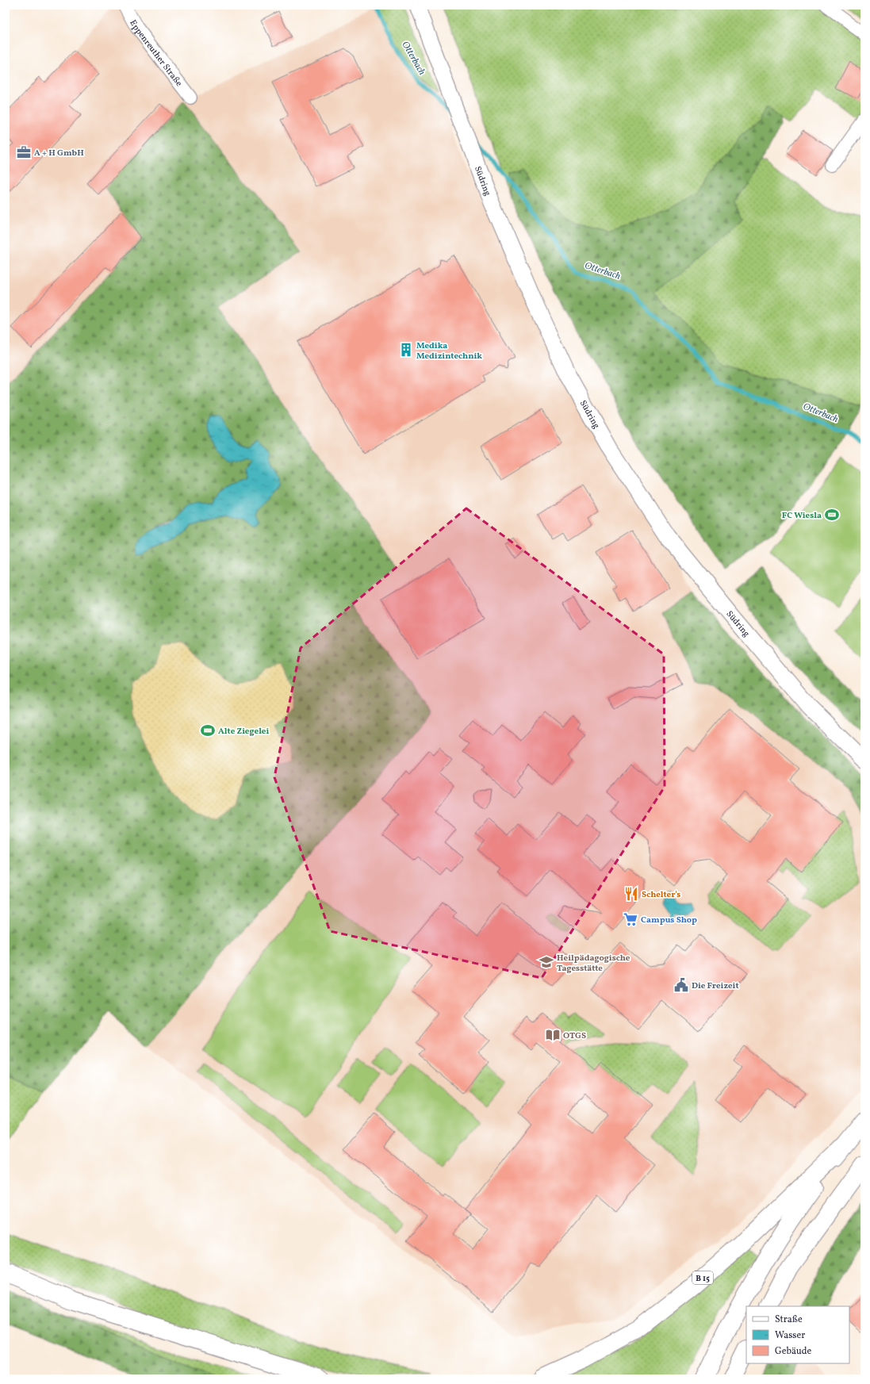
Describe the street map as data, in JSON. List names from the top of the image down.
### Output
{
  "streets": {
    "main road": ["B 15"],
    "street": ["Eppenreuther Straße", "Südring"]
  },
  "water": ["Otterbach"],
  "places": {
    "office": ["A + H GmbH"],
    "building": ["Medika Medizintechnik"],
    "sports": ["FC Wiesla", "Alte Ziegelei"],
    "restaurant": ["Schelter's"],
    "supermarket": ["Campus Shop"],
    "school or university": ["Heilpädagogische Tagesstätte"],
    "public building": ["Die Freizeit"],
    "library": ["OTGS"]
  },
  "legend": ["Straße", "Wasser", "Gebäude"]
}
